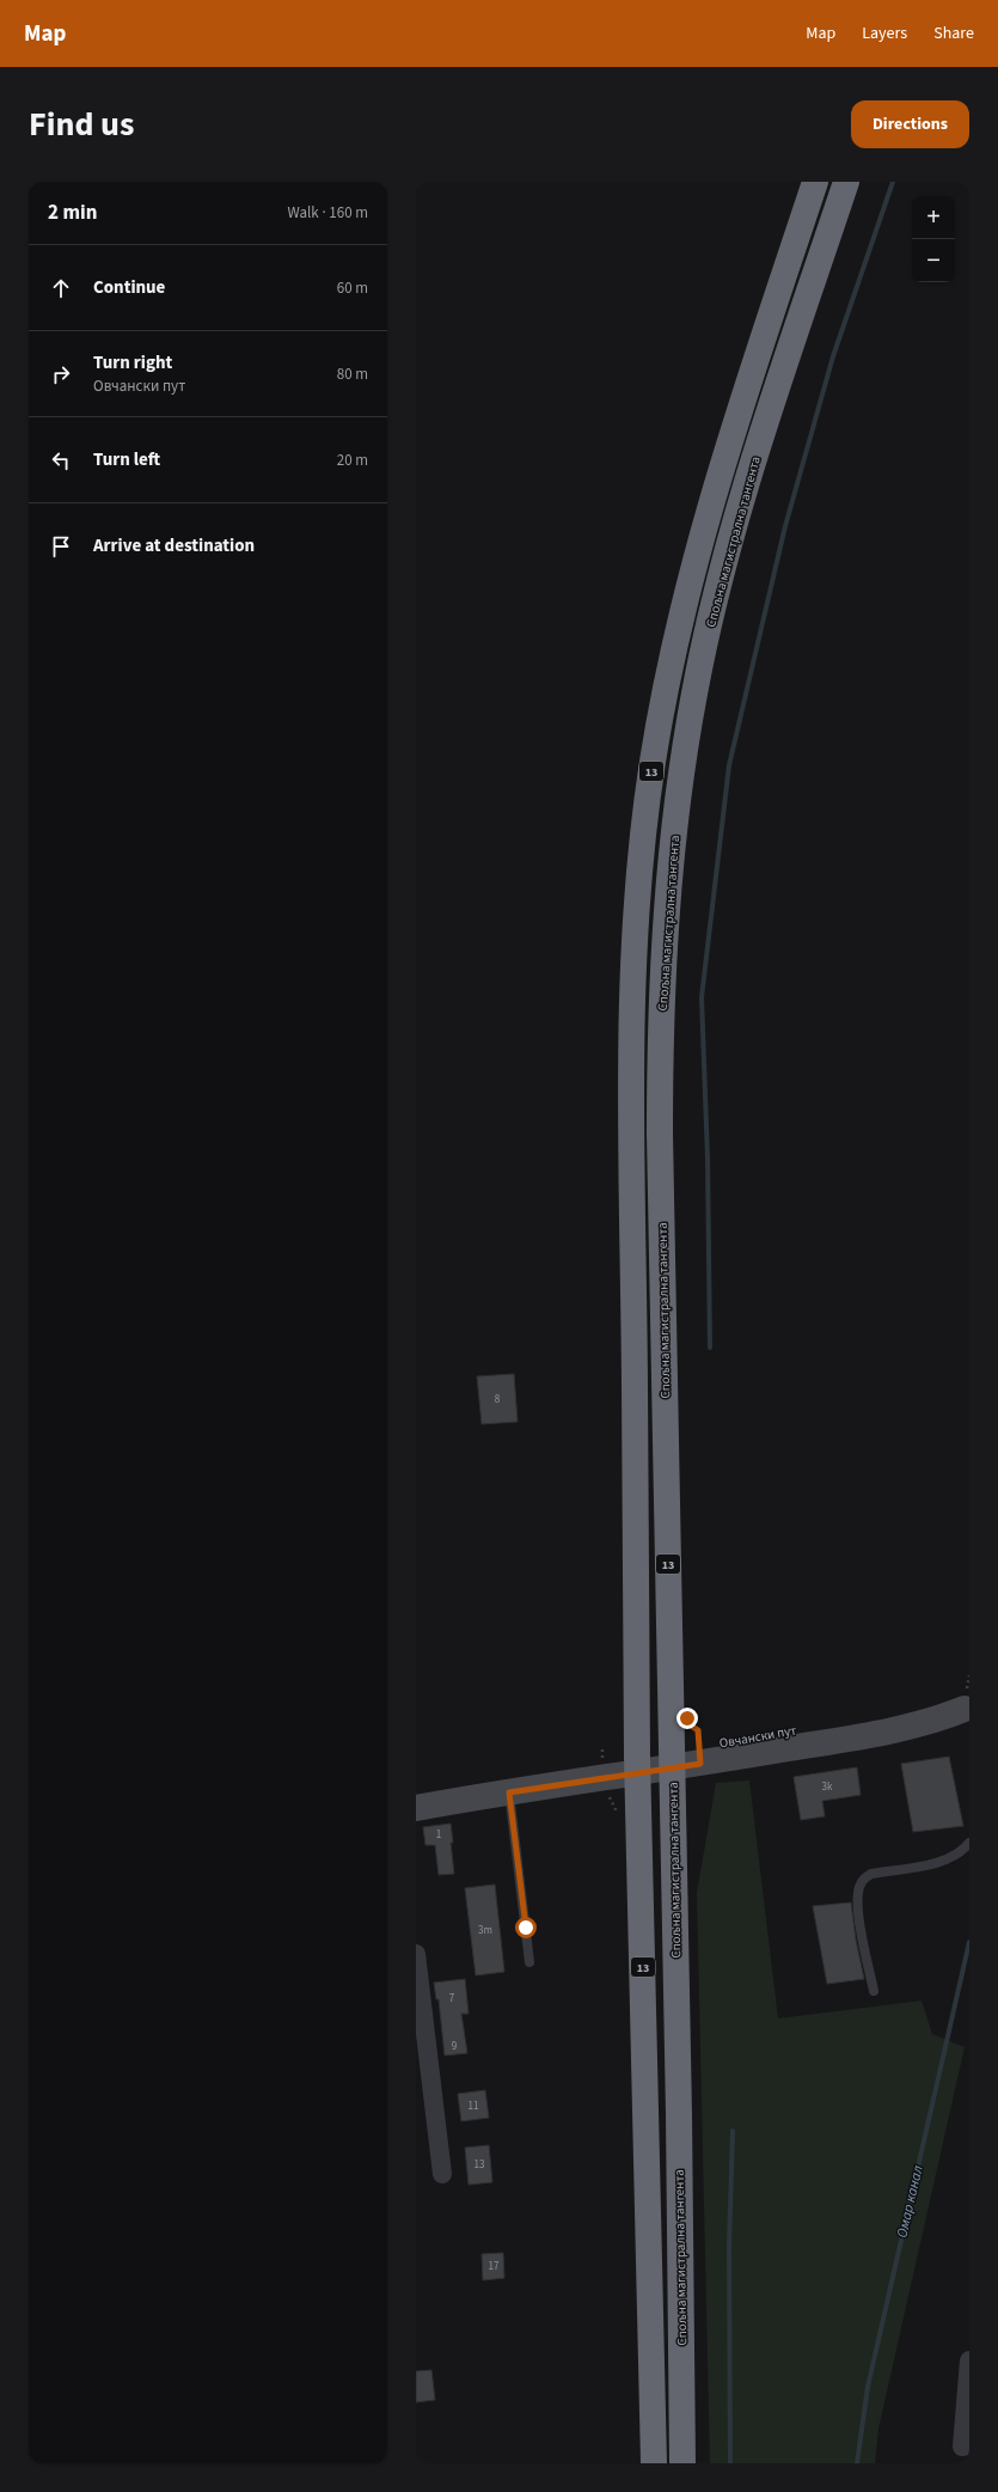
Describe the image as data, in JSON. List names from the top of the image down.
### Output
{
  "streets": {
    "highway": ["Спољна магистрална тангента", "13"],
    "street": ["Овчански пут"]
  },
  "crossings": [
    ["Спољна магистрална тангента", "Овчански пут"],
    ["13", "Овчански пут"]
  ],
  "water": ["Омар канал"],
  "house_numbers": [
    "8",
    "3k",
    "1",
    "3m",
    "7",
    "9",
    "11",
    "13",
    "17"
  ],
  "page": {
    "header": "Map",
    "nav": ["Map", "Layers", "Share"],
    "title": "Find us",
    "buttons": "Directions",
    "heading": ["2 min", "Walk · 160 m"],
    "map_buttons": ["+", "−"],
    "list": [
      ["Continue", "60 m"],
      ["Turn right", "Овчански пут", "80 m"],
      ["Turn left", "20 m"],
      "Arrive at destination"
    ]
  }
}
